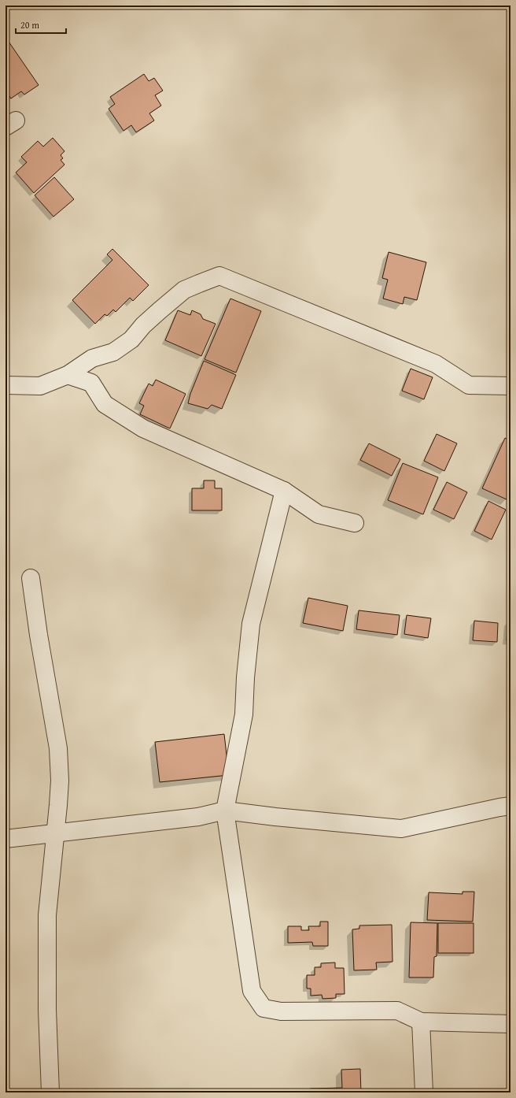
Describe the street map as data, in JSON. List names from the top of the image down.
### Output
{
  "scale_bar": "20 m"
}
